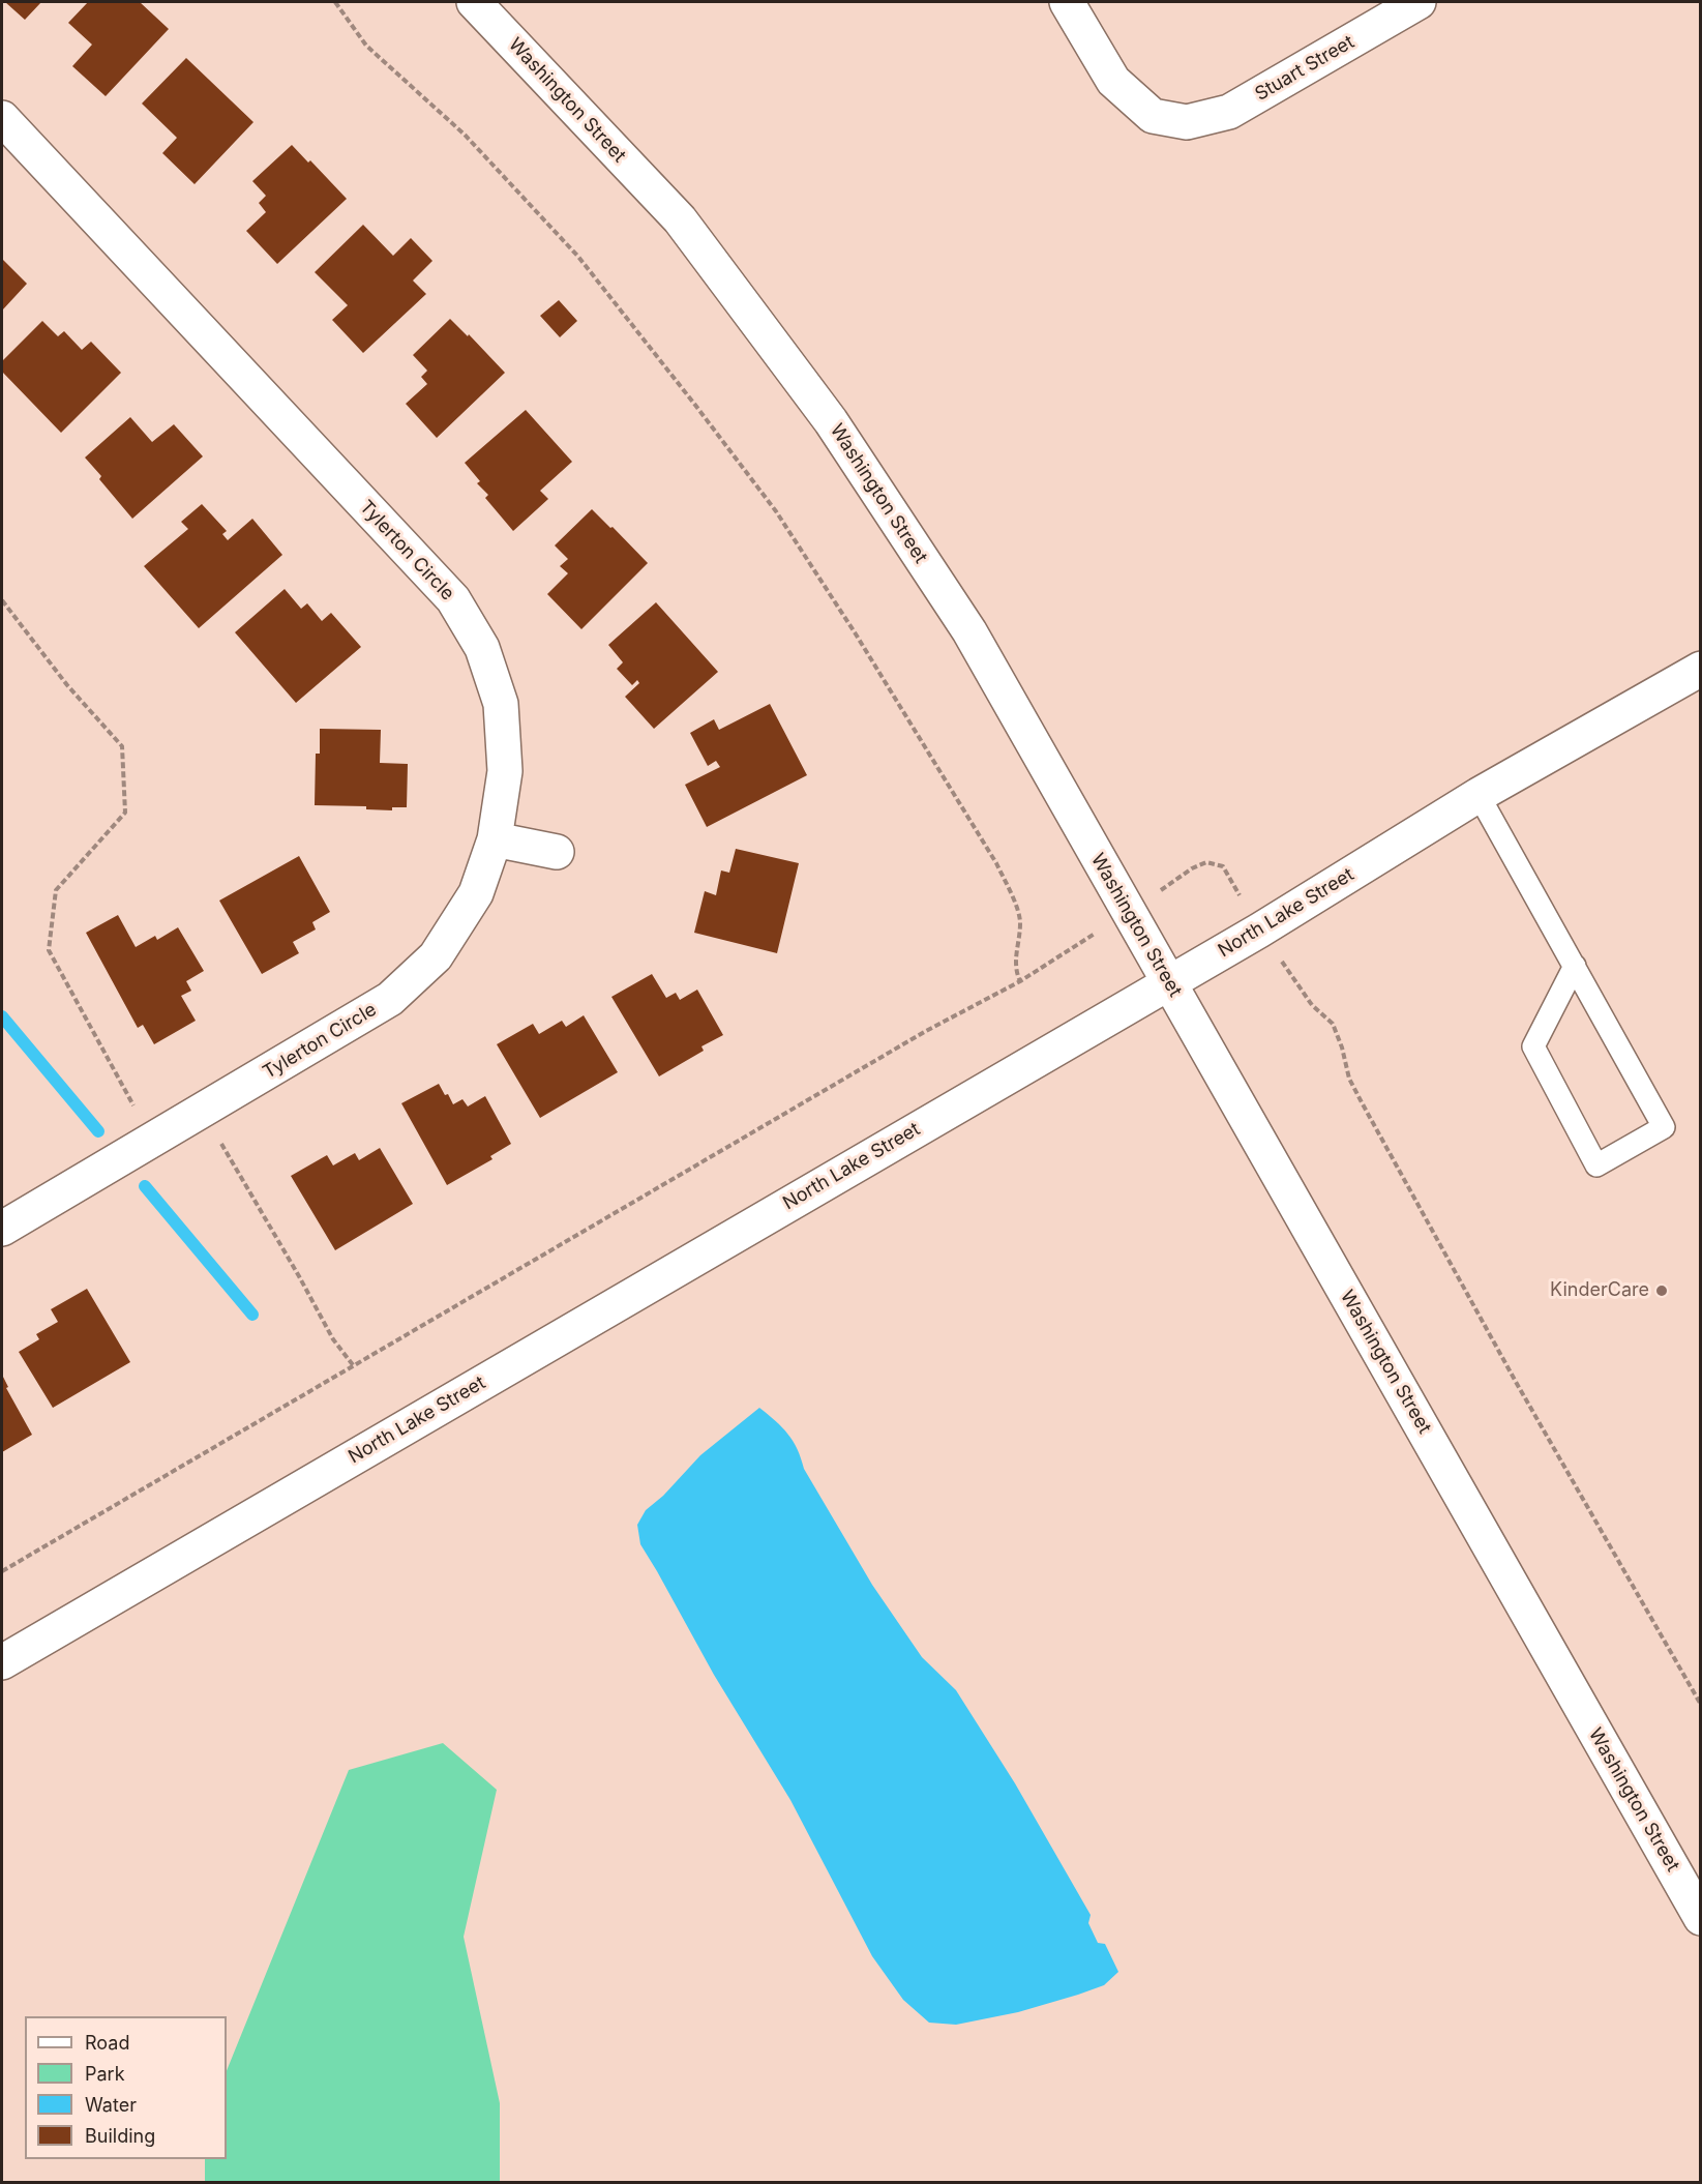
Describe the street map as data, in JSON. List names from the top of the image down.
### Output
{
  "streets": {
    "street": [
      "Stuart Street",
      "Washington Street",
      "Tylerton Circle",
      "North Lake Street"
    ]
  },
  "crossings": [
    ["Washington Street", "North Lake Street"]
  ],
  "places": ["KinderCare"],
  "legend": [
    "Road",
    "Park",
    "Water",
    "Building"
  ]
}
